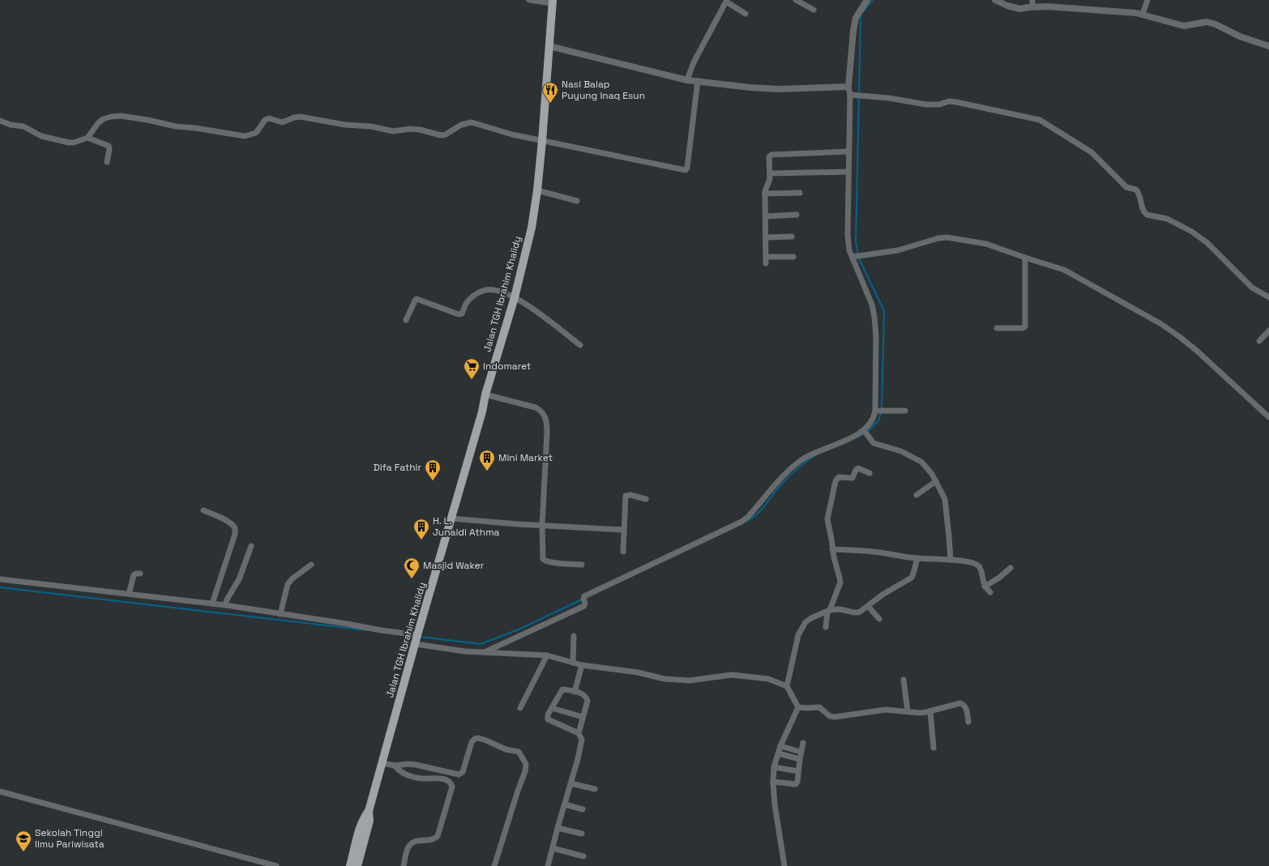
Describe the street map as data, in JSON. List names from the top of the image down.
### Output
{
  "streets": {
    "main road": ["Jalan TGH Ibrahim Khalidy"]
  },
  "places": {
    "restaurant": ["Nasi Balap Puyung Inaq Esun"],
    "supermarket": ["Indomaret"],
    "building": ["Mini Market", "Difa Fathir", "H. L. Junaidi Athma"],
    "mosque": ["Masjid Waker"],
    "school or university": ["Sekolah Tinggi Ilmu Pariwisata"]
  }
}
